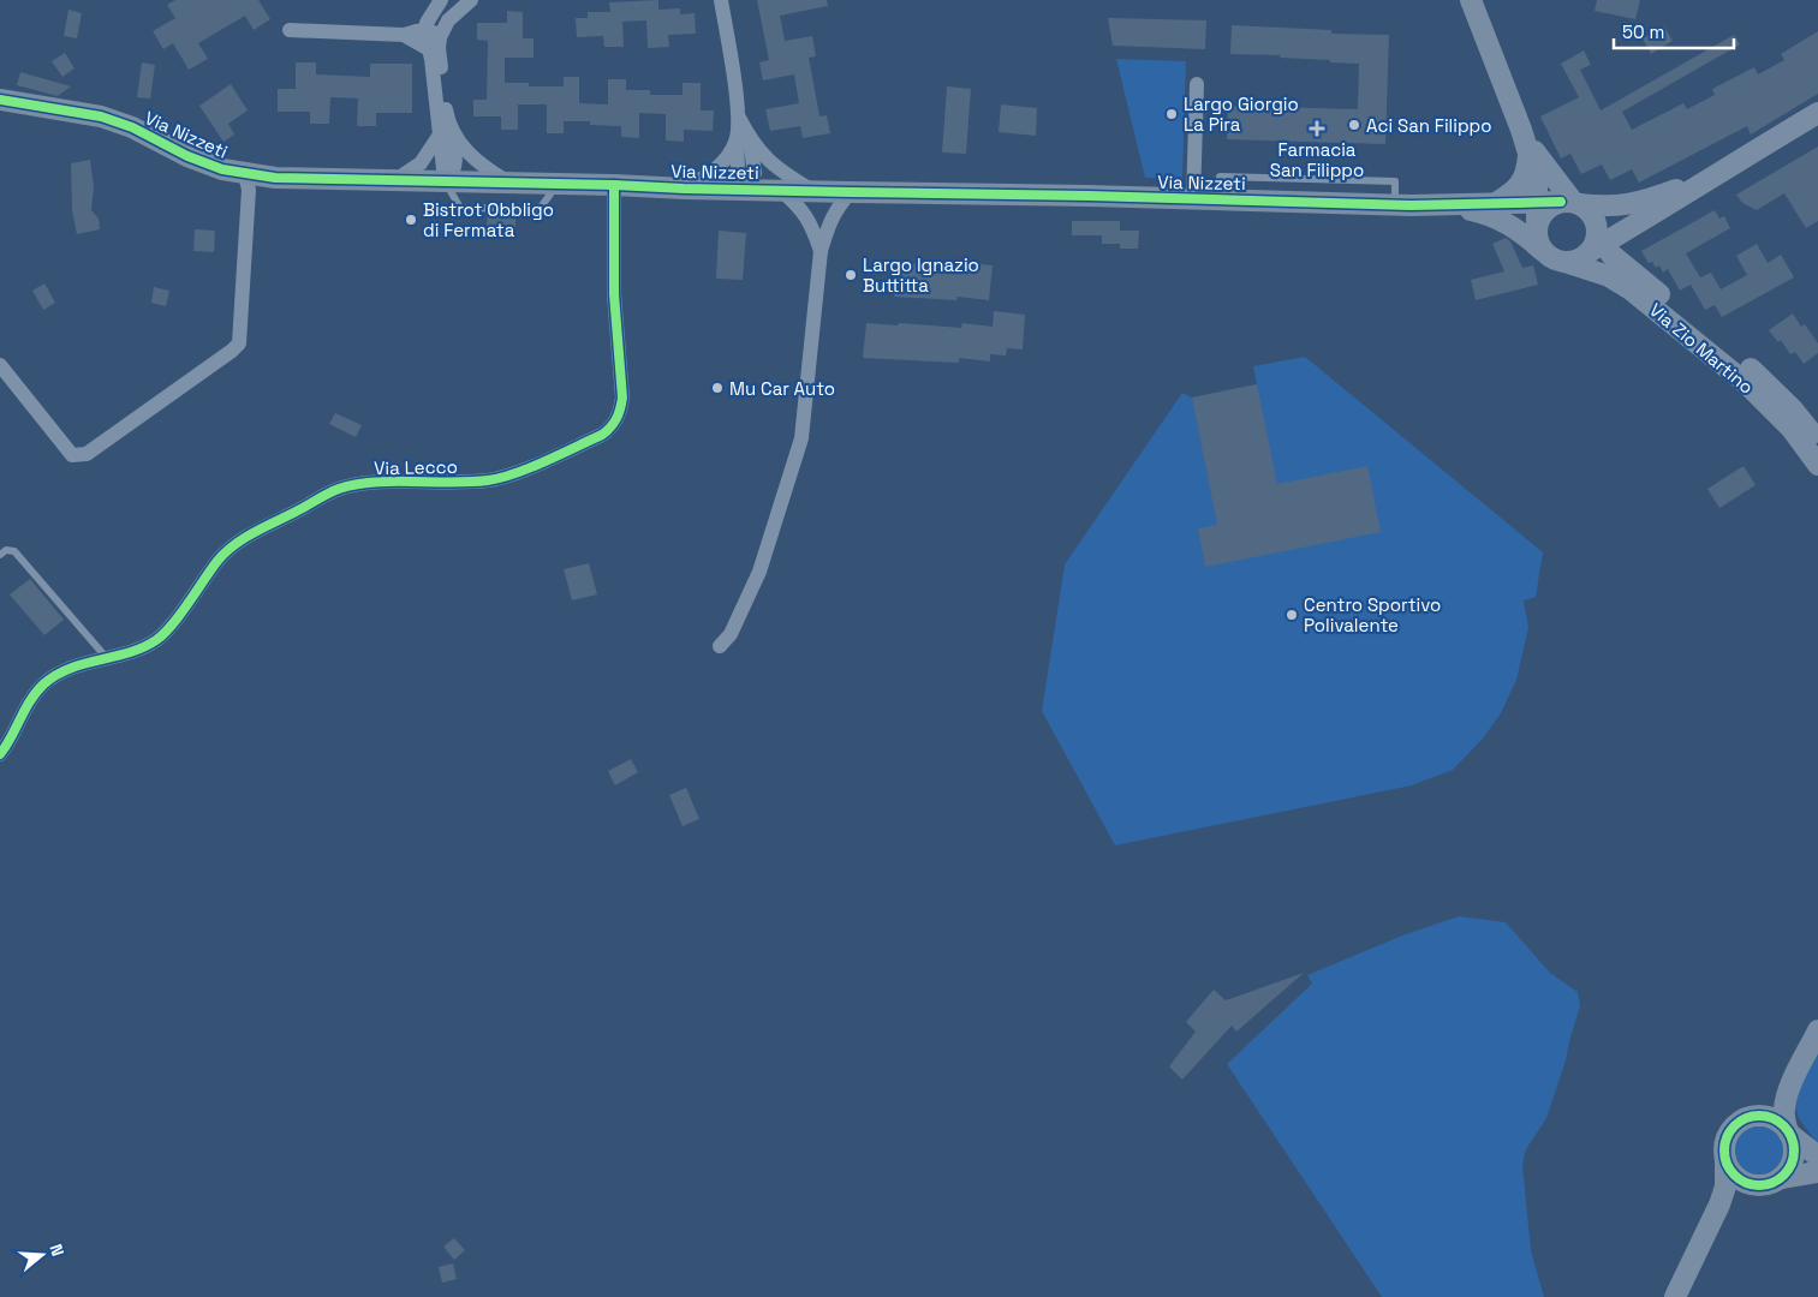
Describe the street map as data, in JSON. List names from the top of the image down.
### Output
{
  "streets": {
    "street": ["Via Nizzeti", "Via Zio Martino", "Via Lecco"]
  },
  "crossings": [
    ["Via Nizzeti", "Via Lecco"]
  ],
  "places": {
    "other": [
      "Largo Giorgio La Pira",
      "Aci San Filippo",
      "Bistrot Obbligo di Fermata",
      "Largo Ignazio Buttitta",
      "Mu Car Auto",
      "Centro Sportivo Polivalente"
    ],
    "health": ["Farmacia San Filippo"]
  },
  "scale_bar": "50 m",
  "north": "right"
}
